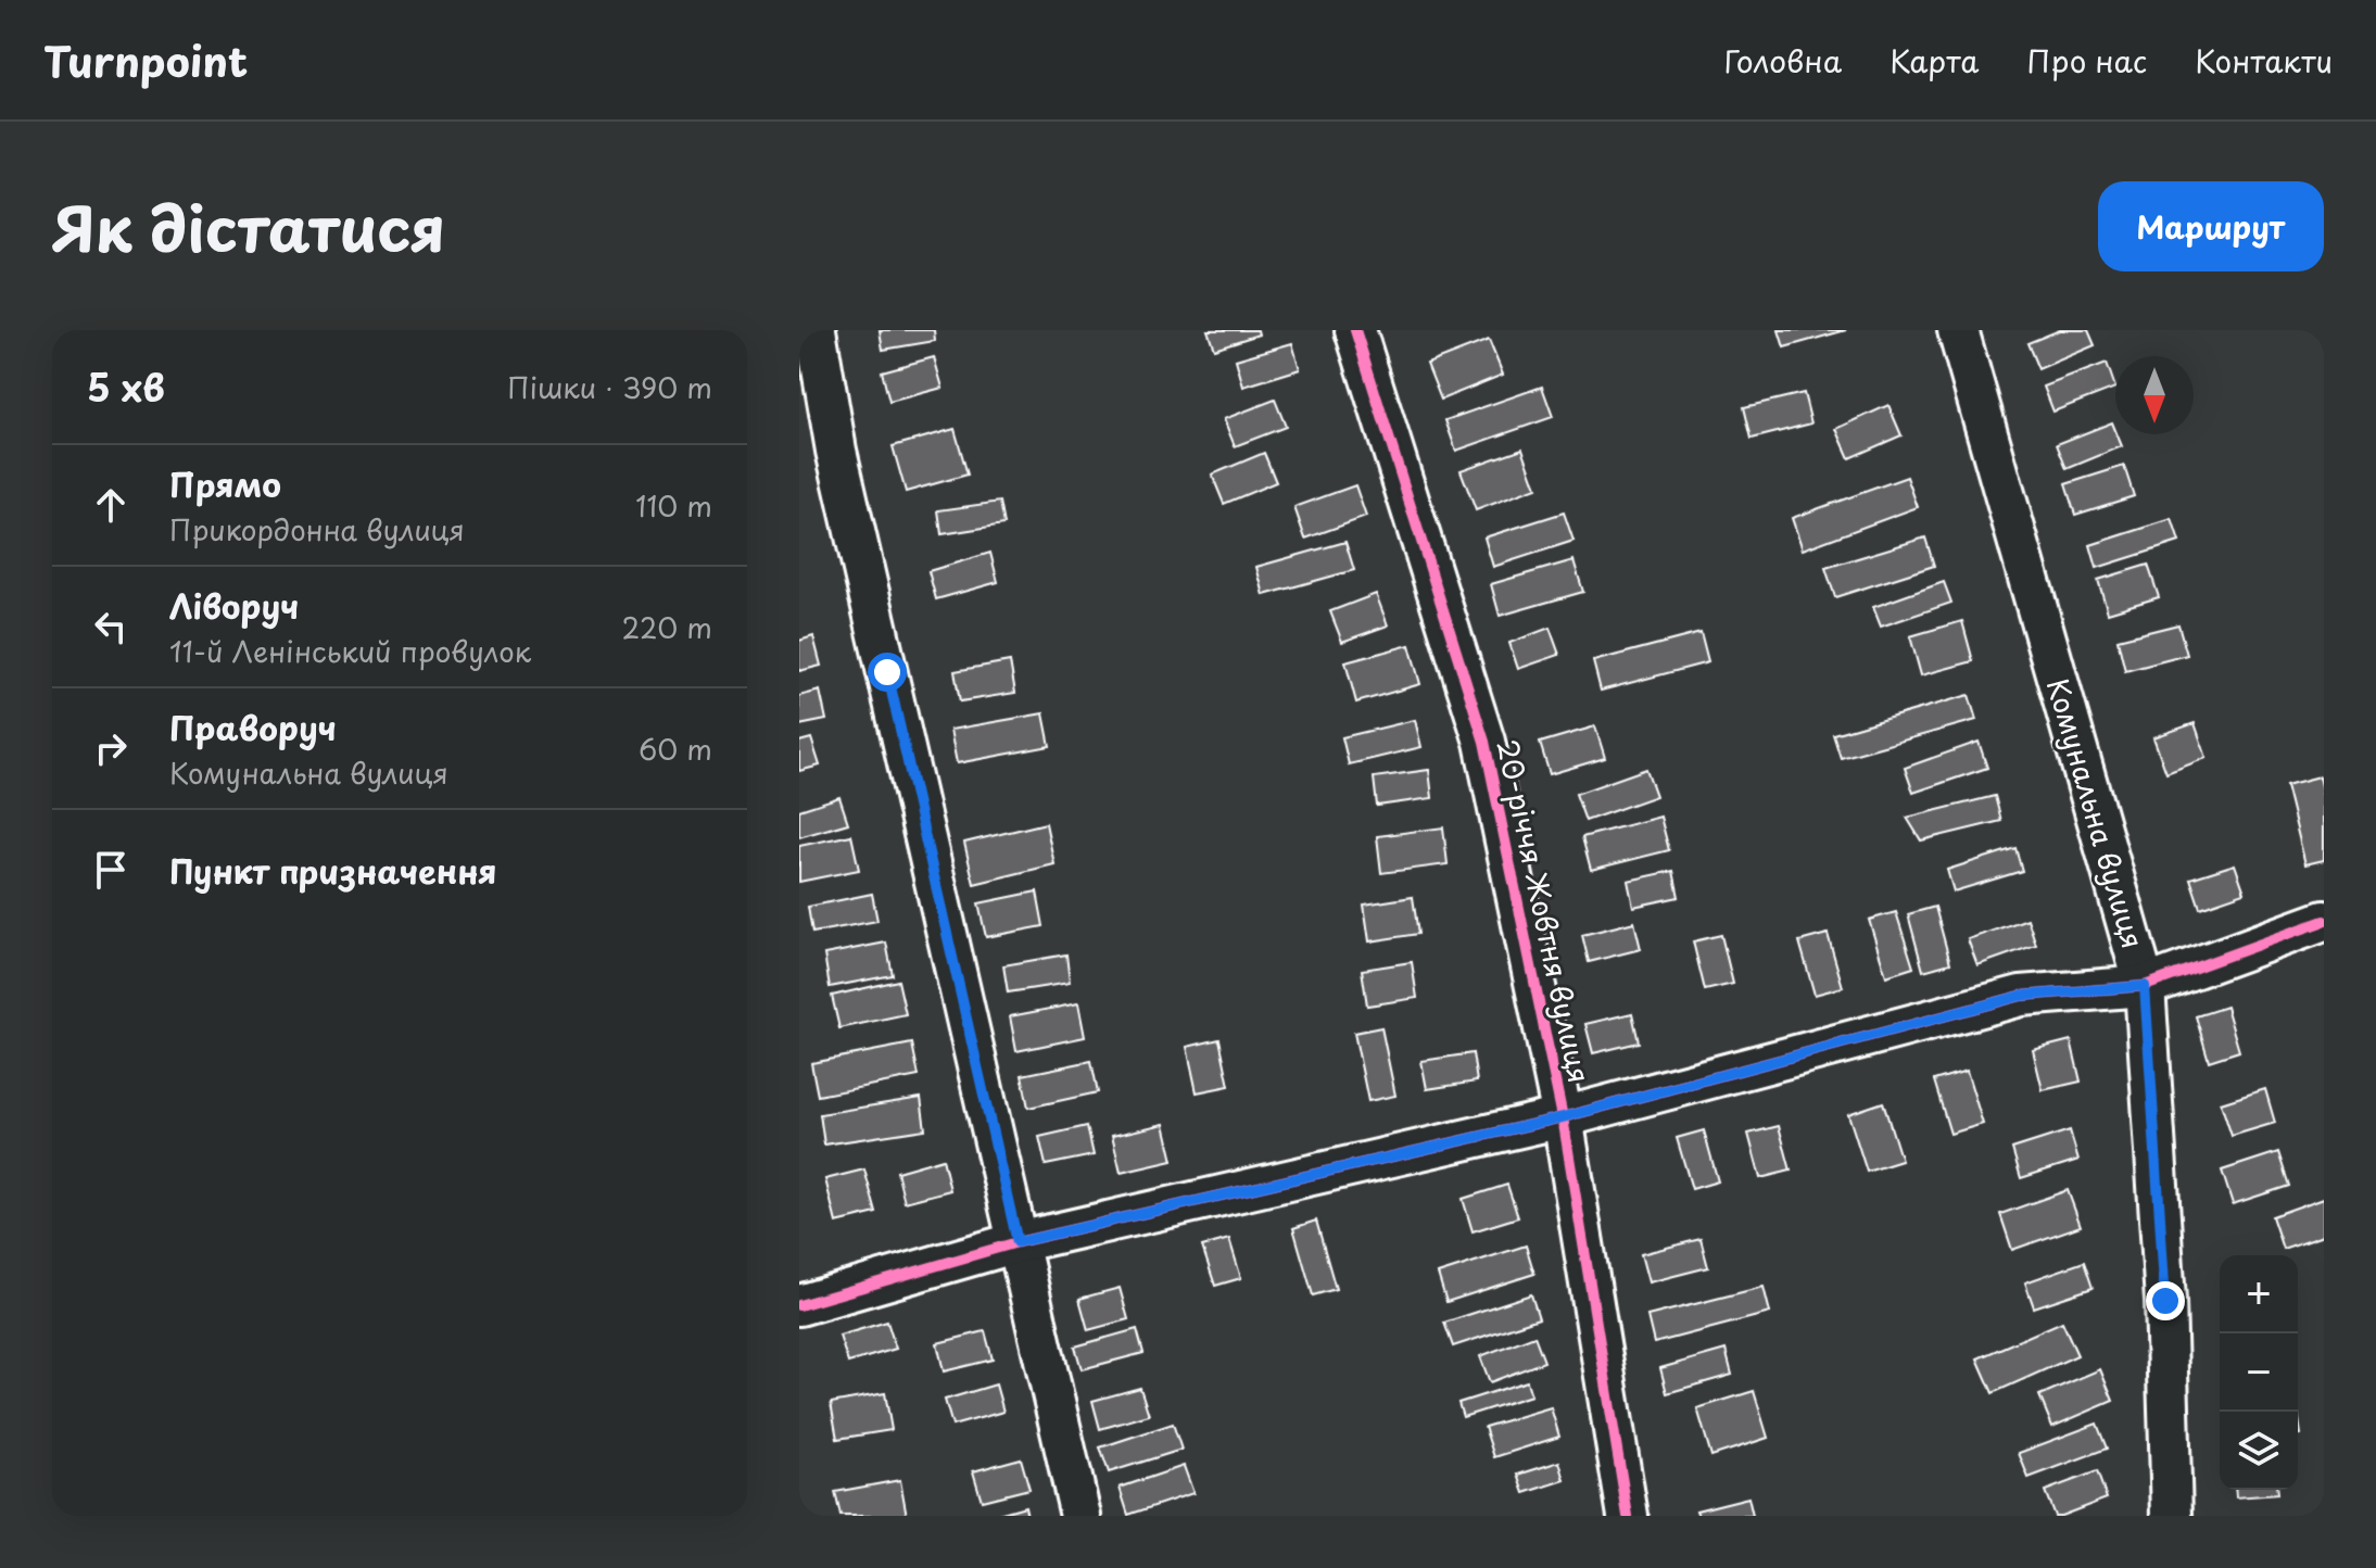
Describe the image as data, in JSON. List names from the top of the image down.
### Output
{
  "streets": {
    "street": ["Комунальна вулиця", "20-річчя Жовтня вулиця"]
  },
  "north": "bottom",
  "page": {
    "header": "Turnpoint",
    "nav": [
      "Головна",
      "Карта",
      "Про нас",
      "Контакти"
    ],
    "title": "Як дістатися",
    "buttons": "Маршрут",
    "heading": ["5 хв", "Пішки · 390 m"],
    "list": [
      ["Прямо", "Прикордонна вулиця", "110 m"],
      ["Ліворуч", "11-й Ленінський провулок", "220 m"],
      ["Праворуч", "Комунальна вулиця", "60 m"],
      "Пункт призначення"
    ],
    "map_buttons": ["+", "−"]
  }
}
